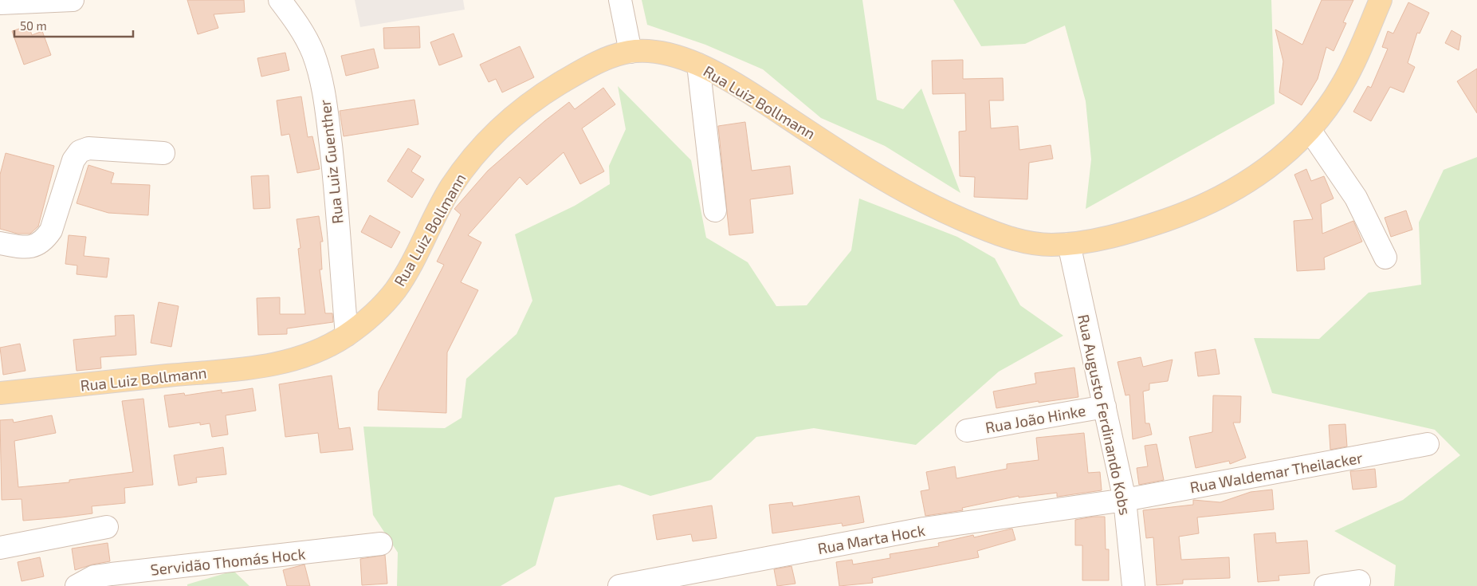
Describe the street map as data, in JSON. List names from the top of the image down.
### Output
{
  "streets": {
    "main road": ["Rua Luiz Bollmann"],
    "street": [
      "Rua Luiz Guenther",
      "Rua Augusto Ferdinando Kobs",
      "Rua João Hinke",
      "Rua Waldemar Theilacker",
      "Rua Marta Hock",
      "Servidão Thomás Hock"
    ]
  },
  "crossings": [
    ["Rua Luiz Bollmann", "Rua Luiz Guenther"],
    ["Rua Luiz Bollmann", "Rua Augusto Ferdinando Kobs"],
    ["Rua Augusto Ferdinando Kobs", "Rua João Hinke"],
    ["Rua Augusto Ferdinando Kobs", "Rua Waldemar Theilacker"],
    ["Rua Augusto Ferdinando Kobs", "Rua Marta Hock"],
    ["Rua Waldemar Theilacker", "Rua Marta Hock"]
  ],
  "scale_bar": "50 m"
}
